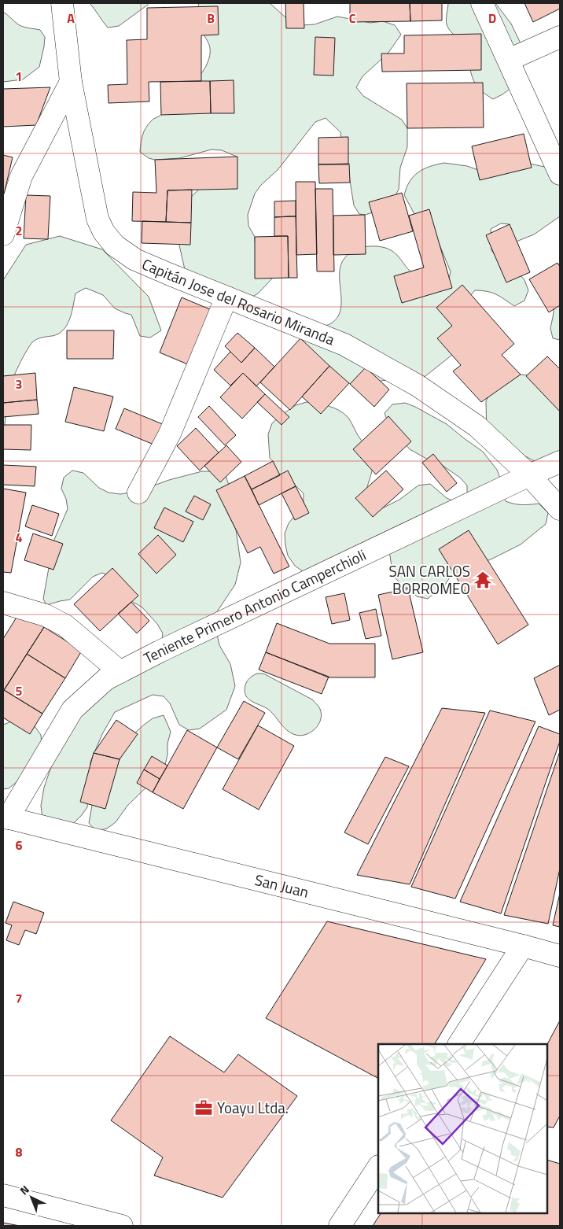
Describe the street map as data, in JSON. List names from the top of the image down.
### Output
{
  "streets": {
    "street": ["Capitán Jose del Rosario Miranda", "Teniente Primero Antonio Camperchioli", "San Juan"]
  },
  "crossings": [
    ["Capitán Jose del Rosario Miranda", "Teniente Primero Antonio Camperchioli"],
    ["Teniente Primero Antonio Camperchioli", "San Juan"]
  ],
  "places": {
    "temple": ["SAN CARLOS BORROMEO"],
    "office": ["Yoayu Ltda."]
  },
  "north": "top left",
  "grid": {
    "columns": [
      "A",
      "B",
      "C",
      "D"
    ],
    "rows": [
      "1",
      "2",
      "3",
      "4",
      "5",
      "6",
      "7",
      "8"
    ]
  }
}
